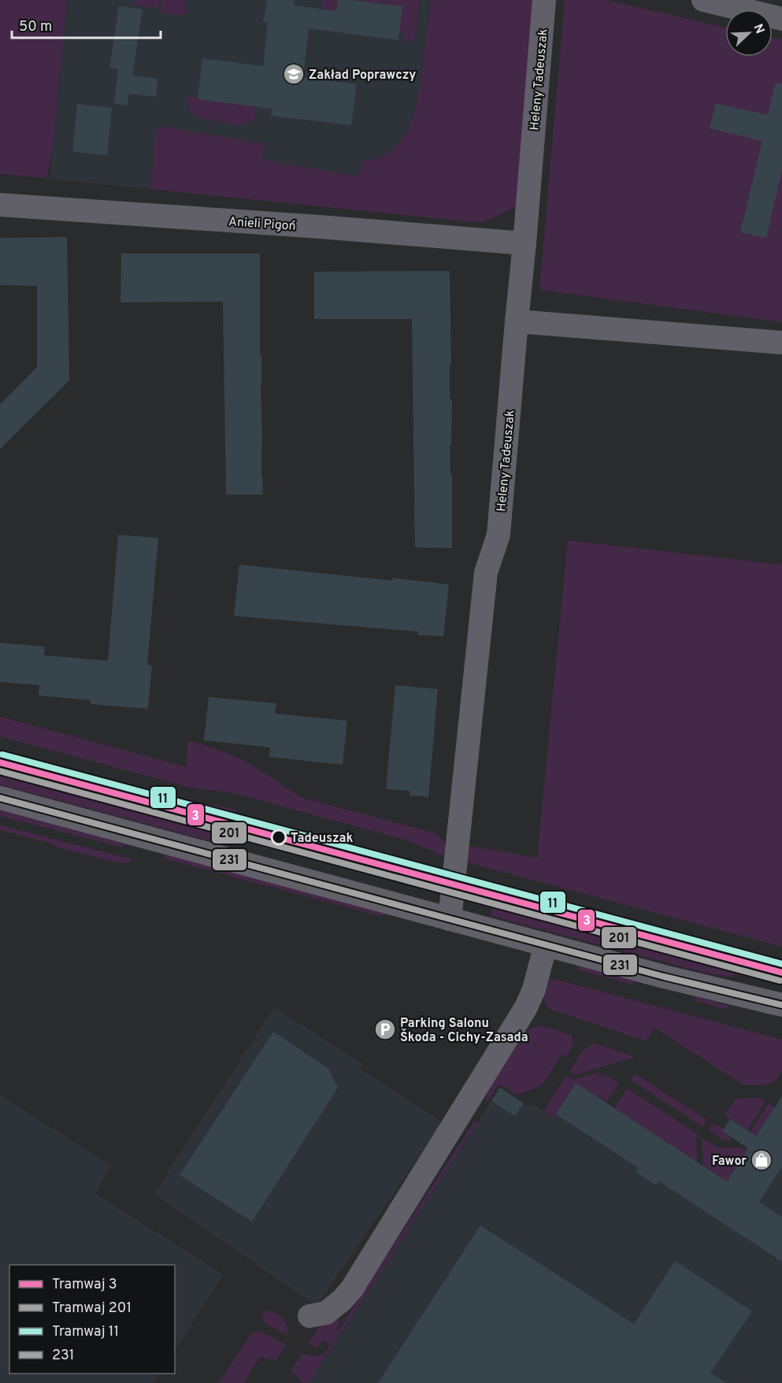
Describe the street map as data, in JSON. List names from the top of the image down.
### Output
{
  "streets": {
    "street": ["Heleny Tadeuszak", "Anieli Pigoń"]
  },
  "crossings": [
    ["Heleny Tadeuszak", "Anieli Pigoń"]
  ],
  "places": {
    "school or university": ["Zakład Poprawczy"],
    "other": ["Tadeuszak"],
    "parking": ["Parking Salonu Škoda - Cichy-Zasada"],
    "shop": ["Fawor"]
  },
  "lines": [
    "tram line 11",
    "tram line 3",
    "tram line 201",
    "transit line 231"
  ],
  "legend": [
    "Tramwaj 3",
    "Tramwaj 201",
    "Tramwaj 11",
    "231"
  ],
  "scale_bar": "50 m",
  "north": "top right"
}
